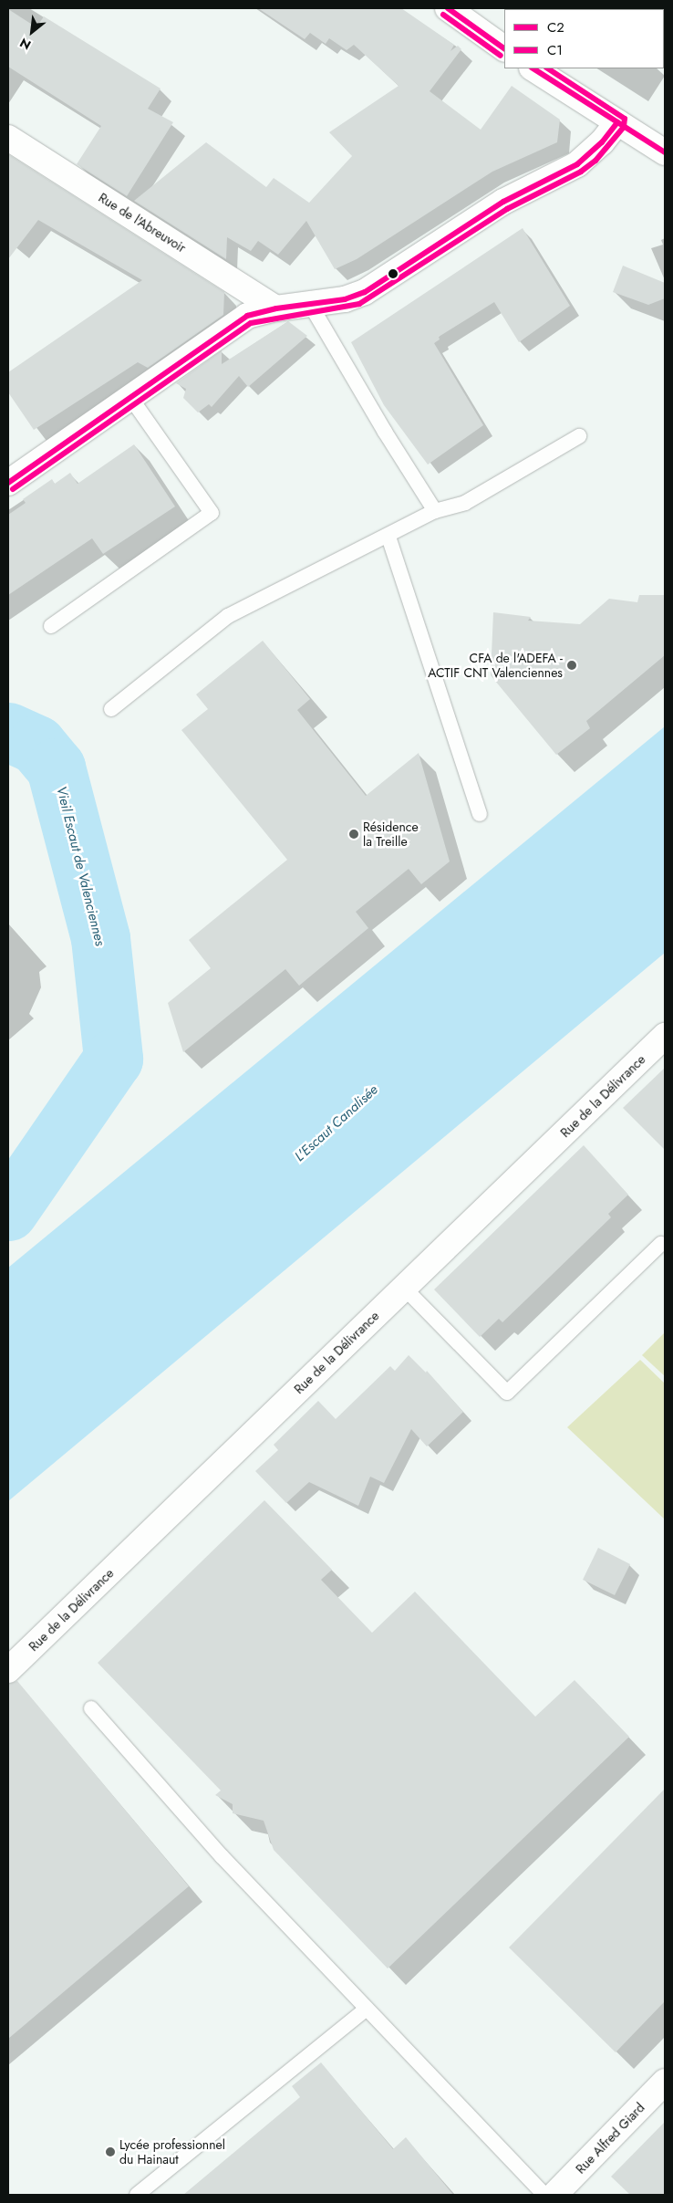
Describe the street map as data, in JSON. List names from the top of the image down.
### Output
{
  "streets": {
    "street": ["Rue de l'Abreuvoir", "Rue de la Délivrance", "Rue Alfred Giard"]
  },
  "water": ["Vieil Escaut de Valenciennes", "L'Escaut Canalisée"],
  "places": ["CFA de l'ADEFA - ACTIF CNT Valenciennes", "Résidence la Treille", "Lycée professionnel du Hainaut"],
  "lines": ["transit line C2", "transit line C1"],
  "legend": ["C2", "C1"],
  "north": "bottom left"
}
